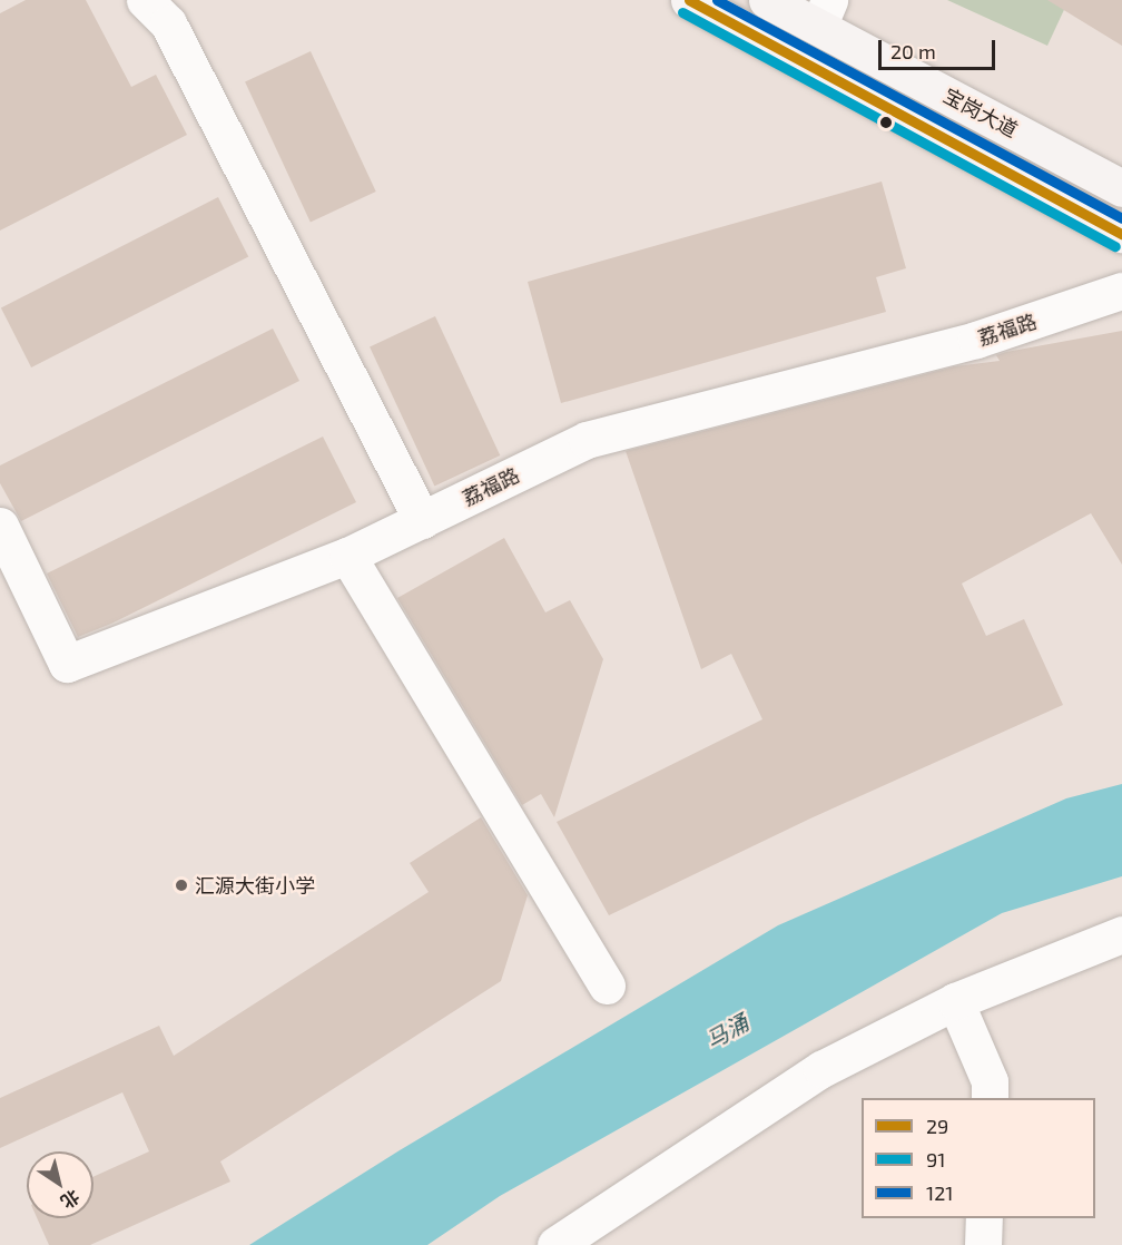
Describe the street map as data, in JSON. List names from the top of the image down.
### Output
{
  "streets": {
    "main road": ["宝岗大道"],
    "street": ["荔福路"]
  },
  "water": ["马涌"],
  "places": ["汇源大街小学"],
  "lines": ["transit line 29", "transit line 121", "transit line 91"],
  "legend": ["29", "91", "121"],
  "scale_bar": "20 m",
  "north": "bottom right"
}
